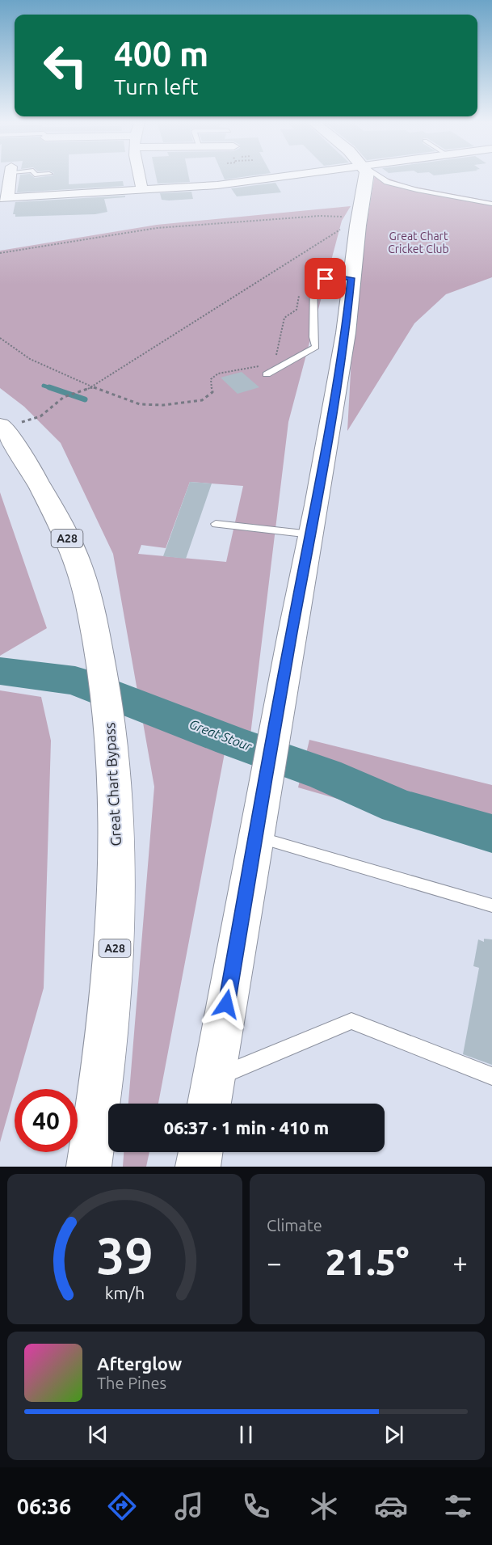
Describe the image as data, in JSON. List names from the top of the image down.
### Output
{
  "streets": {
    "street": ["A28", "Great Chart Bypass"]
  },
  "water": ["Great Stour"],
  "parks": ["Great Chart Cricket Club"],
  "page": {
    "turn": ["400 m", "Turn left"],
    "limit": "40",
    "trip": "06:37 · 1 min · 410 m",
    "tile": "Climate",
    "heat": ["−", "21.5°", "+"],
    "song": ["Afterglow", "The Pines"],
    "tabs": "06:36",
    "gauge": ["39", "km/h"]
  }
}
